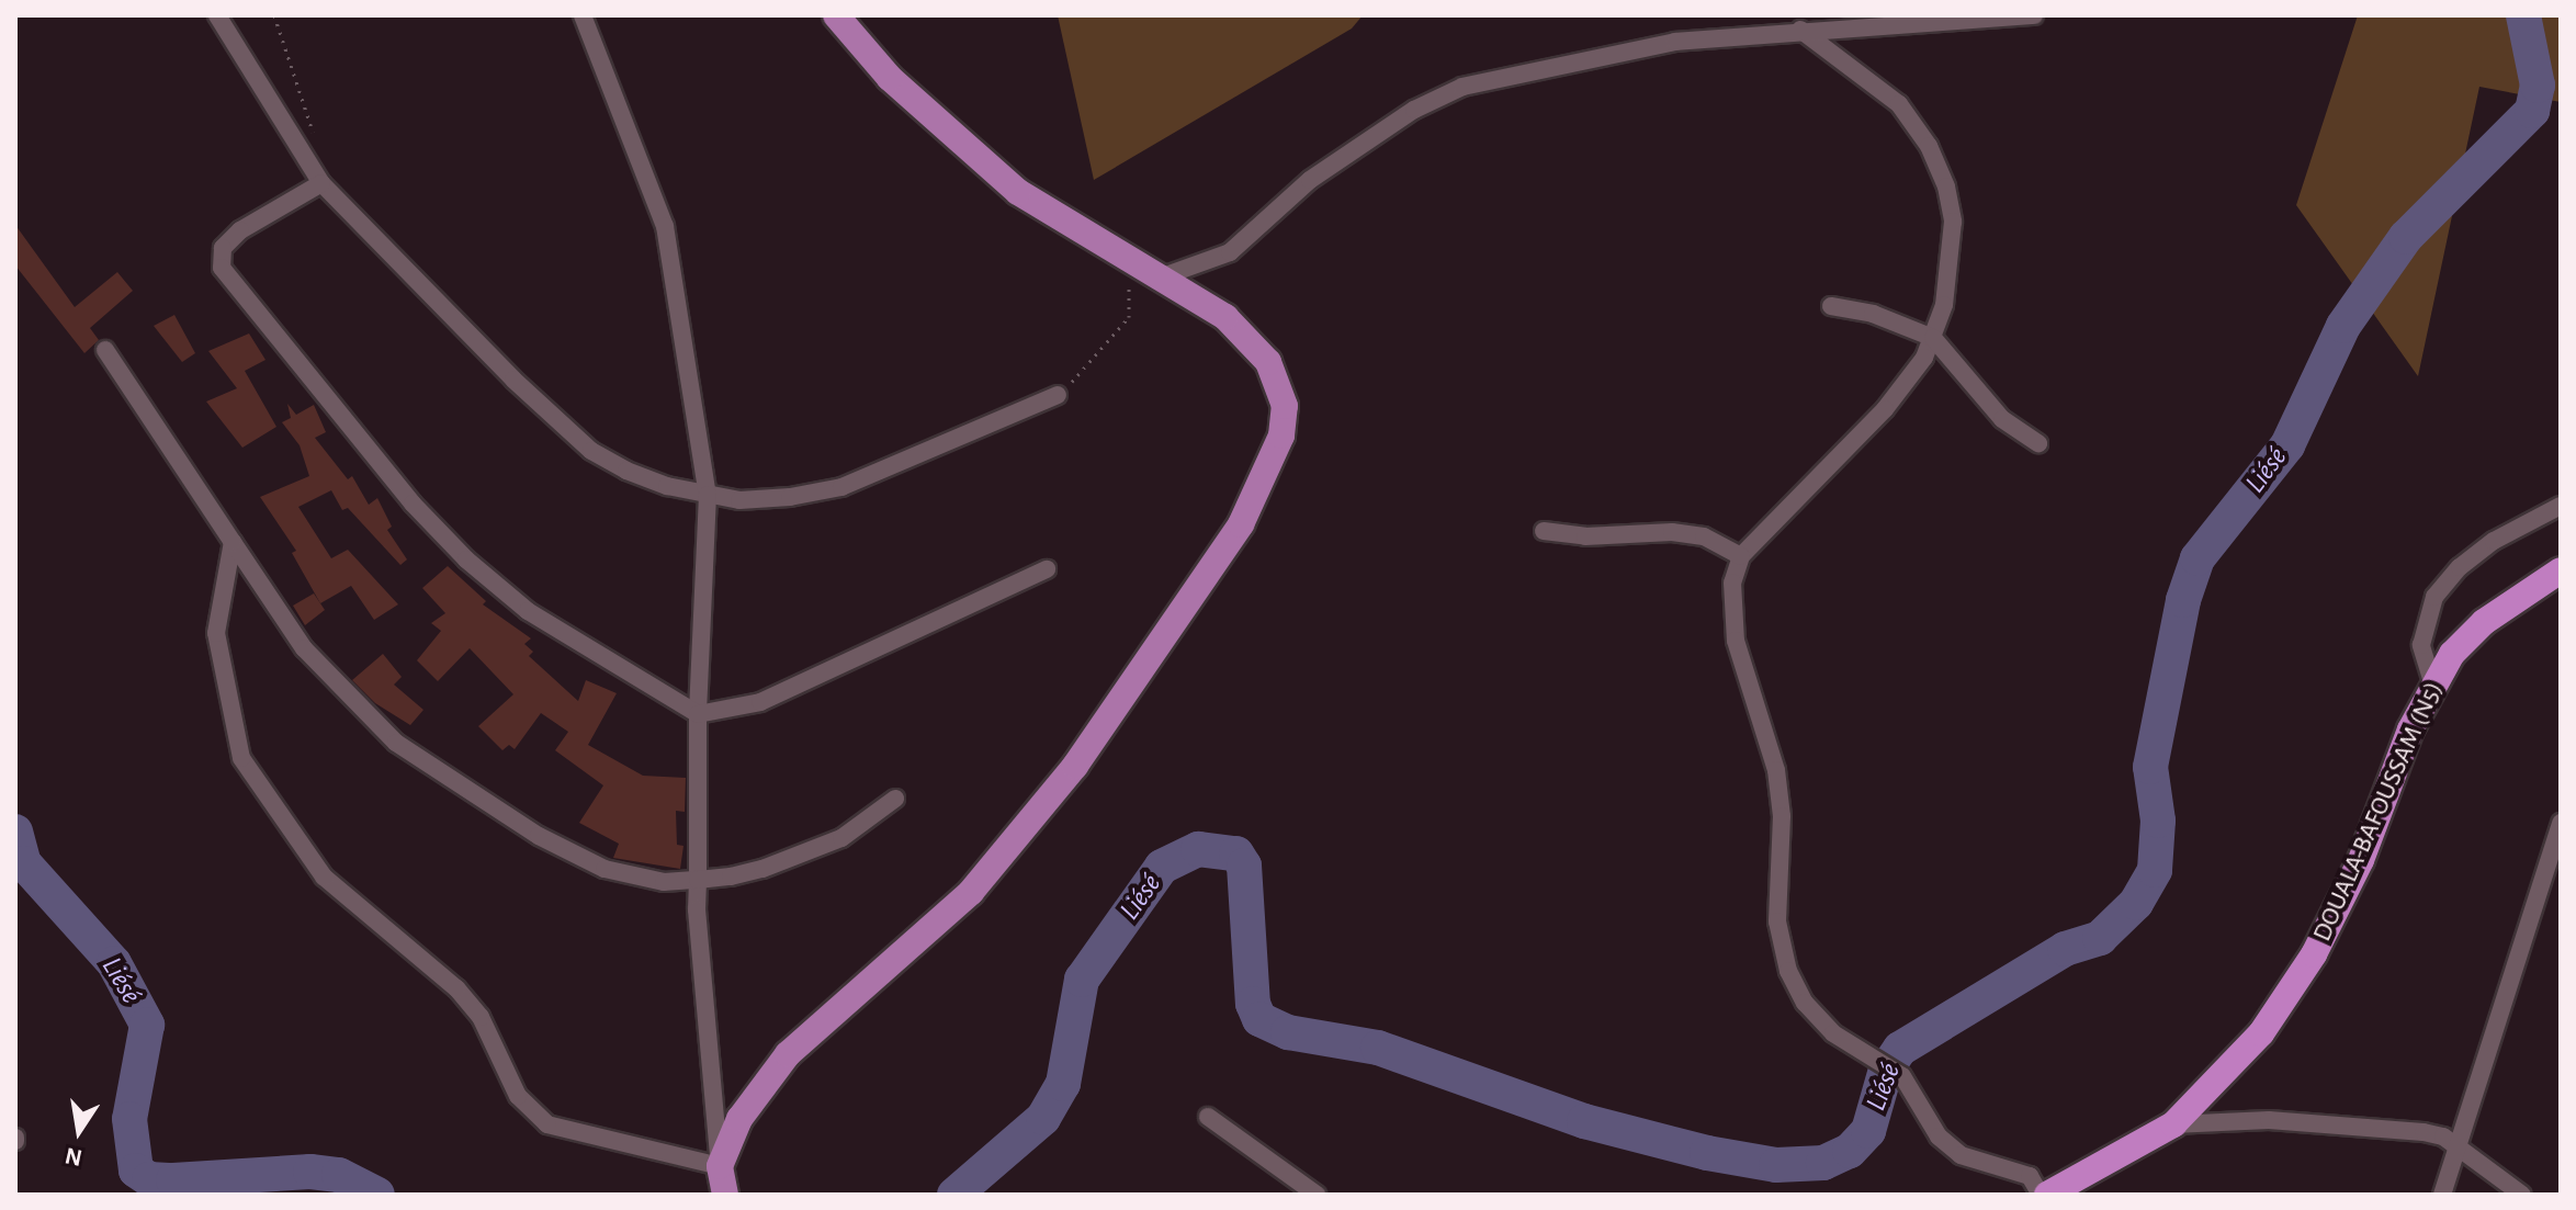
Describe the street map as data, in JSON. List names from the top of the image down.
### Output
{
  "streets": {
    "highway": ["DOUALA-BAFOUSSAM (N5)"]
  },
  "water": ["Liésé"],
  "north": "bottom"
}
